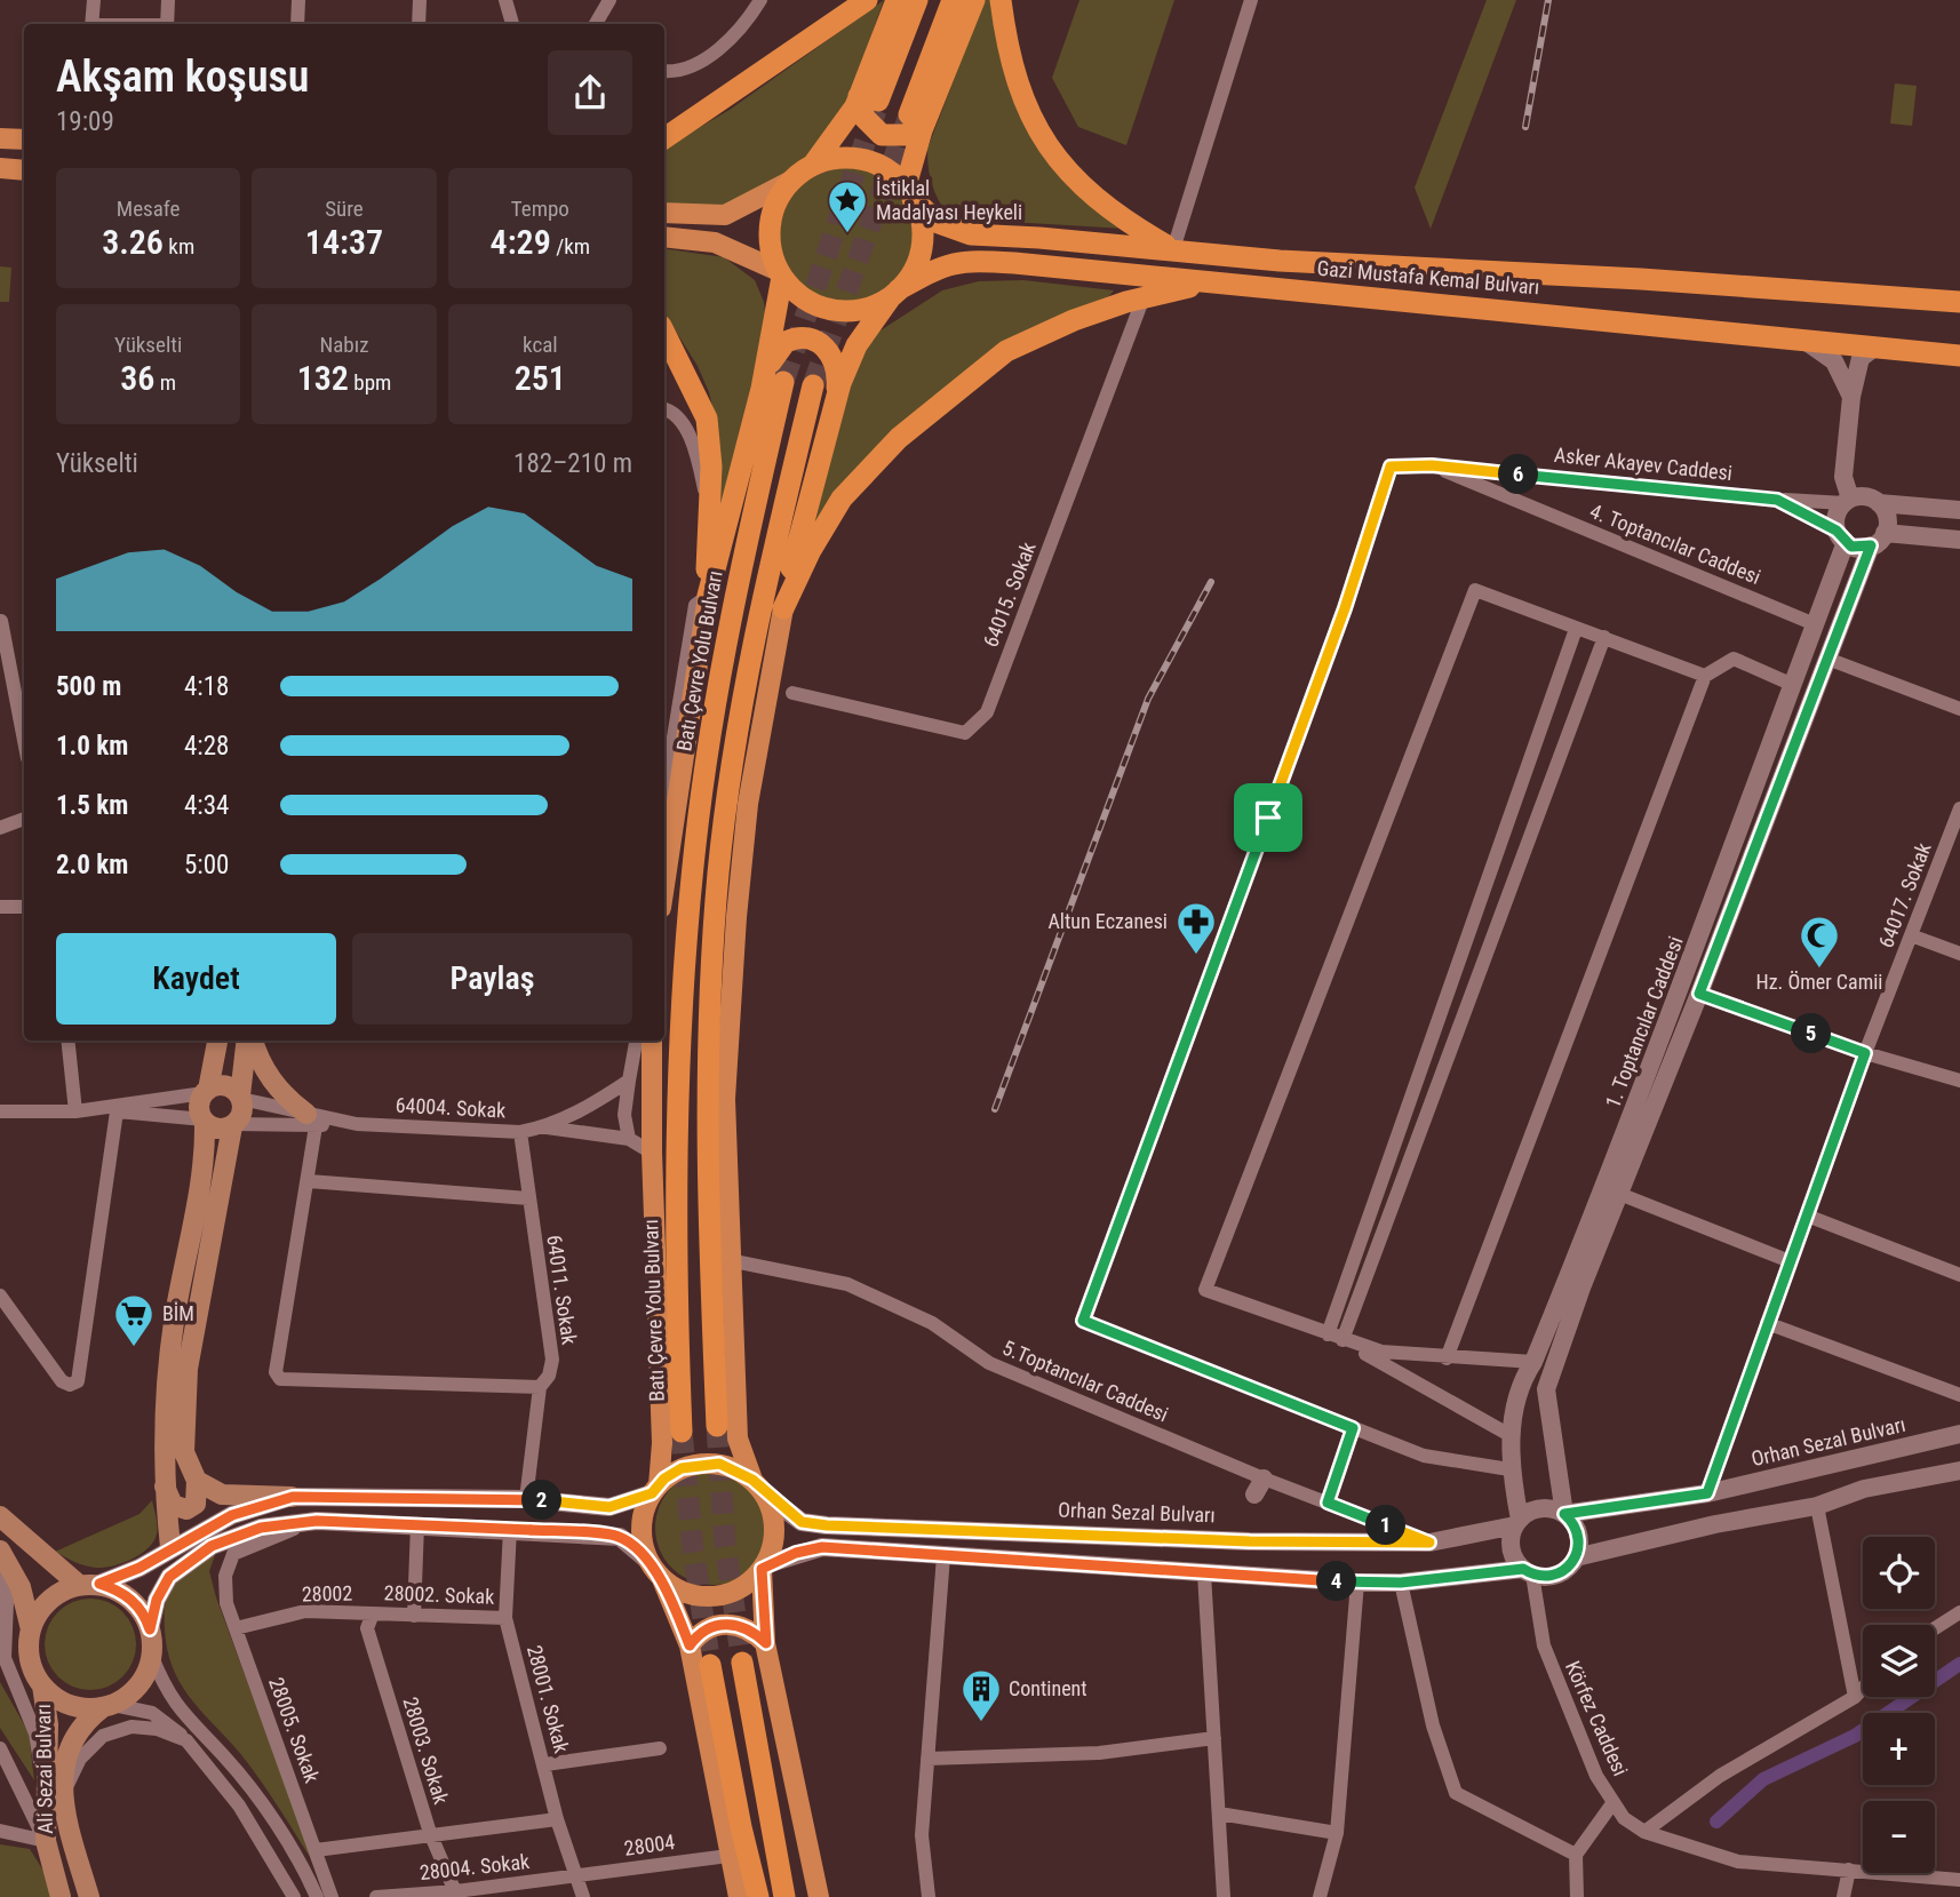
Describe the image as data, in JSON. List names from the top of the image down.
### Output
{
  "streets": {
    "highway": ["Gazi Mustafa Kemal Bulvarı", "Batı Çevre Yolu Bulvarı"],
    "main road": ["Ali Sezai Bulvarı"],
    "street": [
      "Asker Akayev Caddesi",
      "4. Toptancılar Caddesi",
      "64015. Sokak",
      "64017. Sokak",
      "1. Toptancılar Caddesi",
      "64004. Sokak",
      "64011. Sokak",
      "5.Toptancılar Caddesi",
      "Orhan Sezal Bulvarı",
      "28002",
      "28002. Sokak",
      "28001. Sokak",
      "Körfez Caddesi",
      "28005. Sokak",
      "28003. Sokak",
      "28004",
      "28004. Sokak"
    ]
  },
  "crossings": [
    ["Gazi Mustafa Kemal Bulvarı", "Batı Çevre Yolu Bulvarı"],
    ["Asker Akayev Caddesi", "4. Toptancılar Caddesi"],
    ["Asker Akayev Caddesi", "1. Toptancılar Caddesi"],
    ["4. Toptancılar Caddesi", "1. Toptancılar Caddesi"],
    ["64017. Sokak", "Orhan Sezal Bulvarı"],
    ["1. Toptancılar Caddesi", "Orhan Sezal Bulvarı"],
    ["1. Toptancılar Caddesi", "Körfez Caddesi"],
    ["64004. Sokak", "64011. Sokak"],
    ["5.Toptancılar Caddesi", "Orhan Sezal Bulvarı"],
    ["Orhan Sezal Bulvarı", "Körfez Caddesi"],
    ["28002", "28002. Sokak"],
    ["28002", "28005. Sokak"],
    ["28002", "28003. Sokak"],
    ["28002. Sokak", "28001. Sokak"],
    ["28002. Sokak", "28003. Sokak"],
    ["28001. Sokak", "28004"],
    ["28001. Sokak", "28004. Sokak"],
    ["28003. Sokak", "28004. Sokak"],
    ["28004", "28004. Sokak"]
  ],
  "places": {
    "place": ["İstiklal Madalyası Heykeli"],
    "pharmacy": ["Altun Eczanesi"],
    "mosque": ["Hz. Ömer Camii"],
    "supermarket": ["BİM"],
    "building": ["Continent"]
  },
  "page": {
    "heading": ["Akşam koşusu", "19:09"],
    "stats": [
      ["Mesafe", "3.26 km"],
      ["Süre", "14:37"],
      ["Tempo", "4:29 /km"],
      ["Yükselti", "36 m"],
      ["Nabız", "132 bpm"],
      ["kcal", "251"]
    ],
    "chart": ["Yükselti", "182–210 m"],
    "pins": [
      "6",
      "5",
      "2",
      "1",
      "4"
    ],
    "list": [
      {
        "name": "500 m",
        "note": "4:18"
      },
      {
        "name": "1.0 km",
        "note": "4:28"
      },
      {
        "name": "1.5 km",
        "note": "4:34"
      },
      {
        "name": "2.0 km",
        "note": "5:00"
      }
    ],
    "buttons": ["Kaydet", "Paylaş"],
    "map_buttons": ["+", "−"]
  }
}
